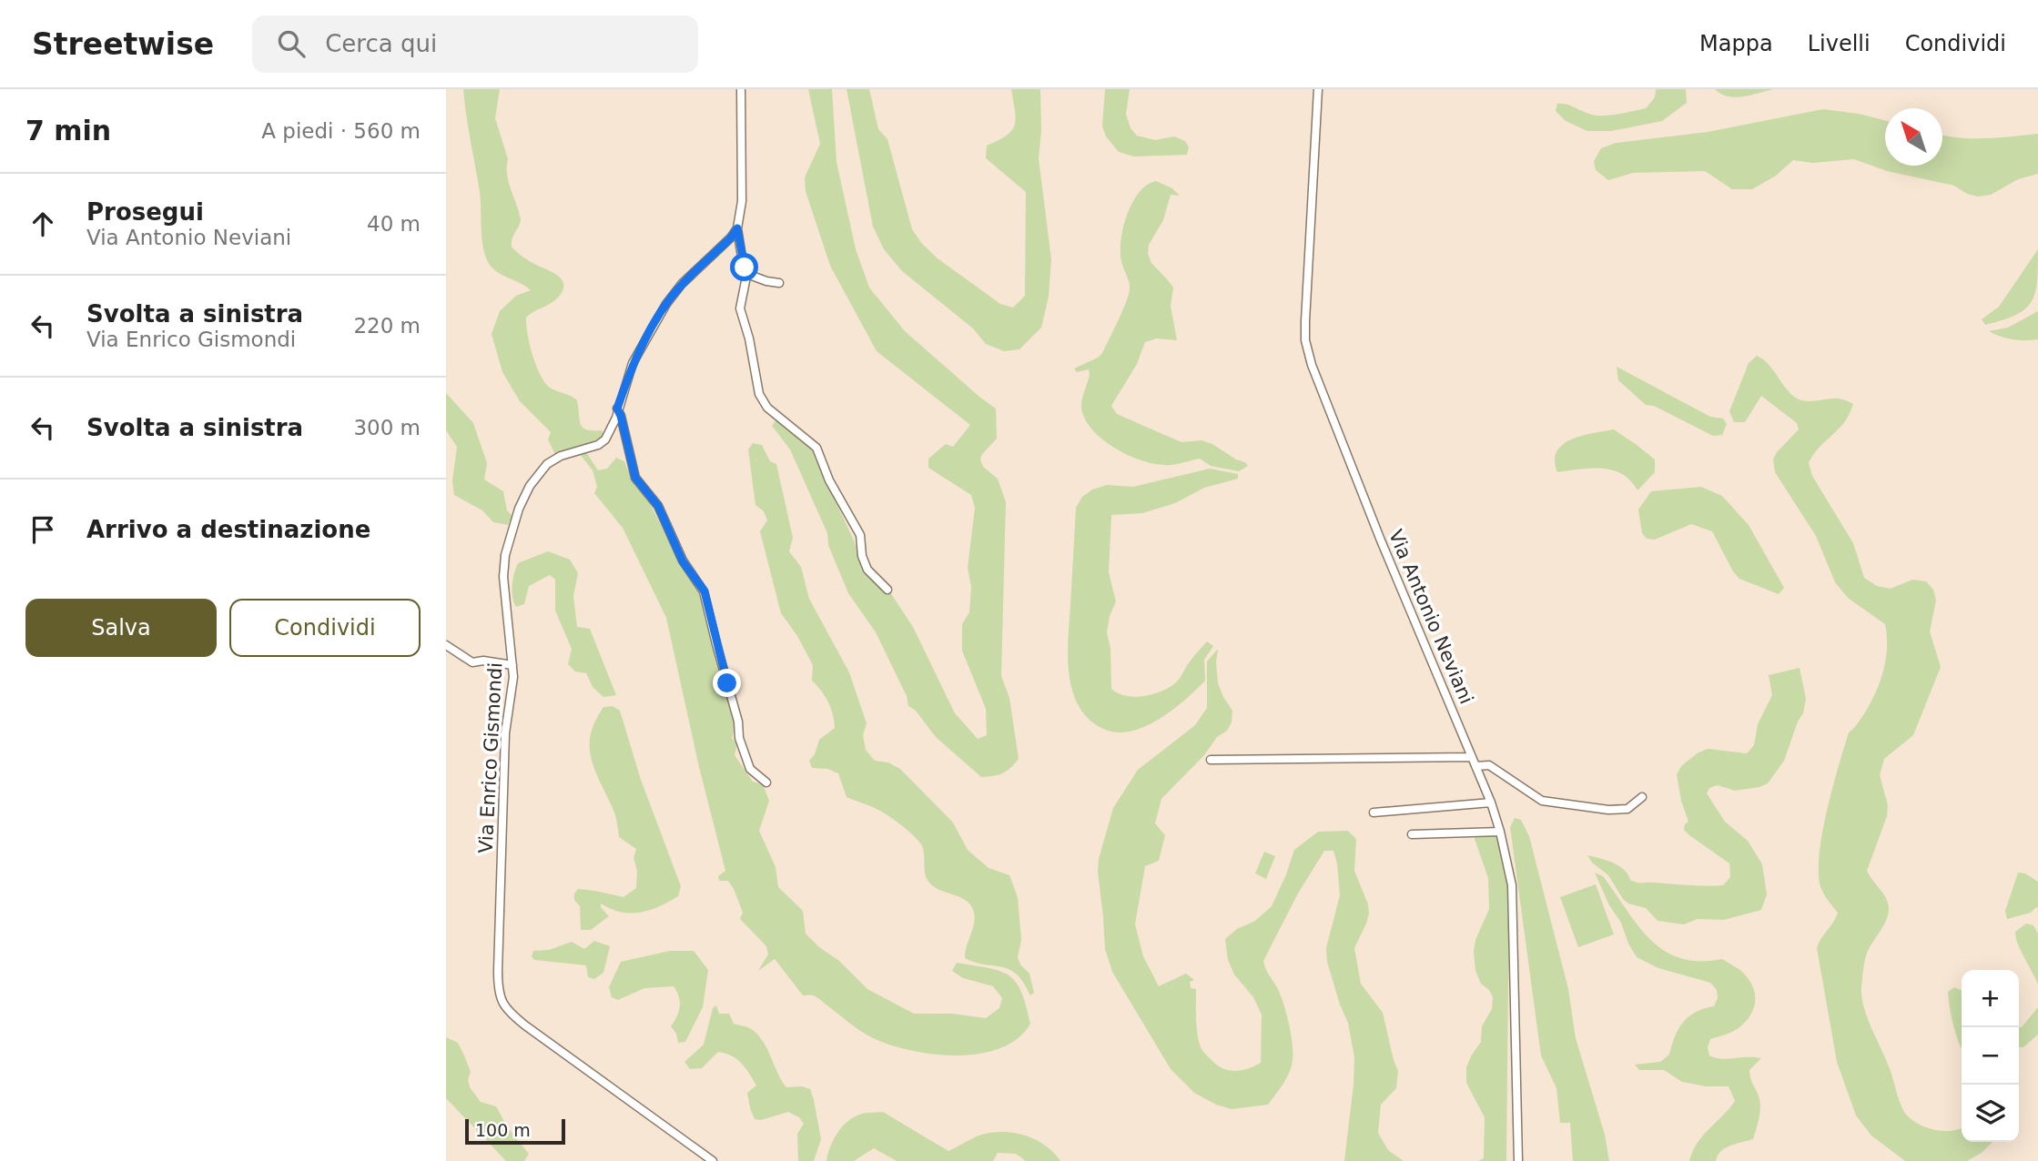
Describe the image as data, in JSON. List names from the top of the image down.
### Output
{
  "streets": {
    "street": ["Via Antonio Neviani", "Via Enrico Gismondi"]
  },
  "scale_bar": "100 m",
  "north": "top left",
  "page": {
    "header": "Streetwise",
    "search": "Cerca qui",
    "nav": ["Mappa", "Livelli", "Condividi"],
    "heading": ["7 min", "A piedi · 560 m"],
    "list": [
      ["Prosegui", "Via Antonio Neviani", "40 m"],
      ["Svolta a sinistra", "Via Enrico Gismondi", "220 m"],
      ["Svolta a sinistra", "300 m"],
      "Arrivo a destinazione"
    ],
    "buttons": ["Salva", "Condividi"],
    "map_buttons": ["+", "−"],
    "scale": "100 m"
  }
}
